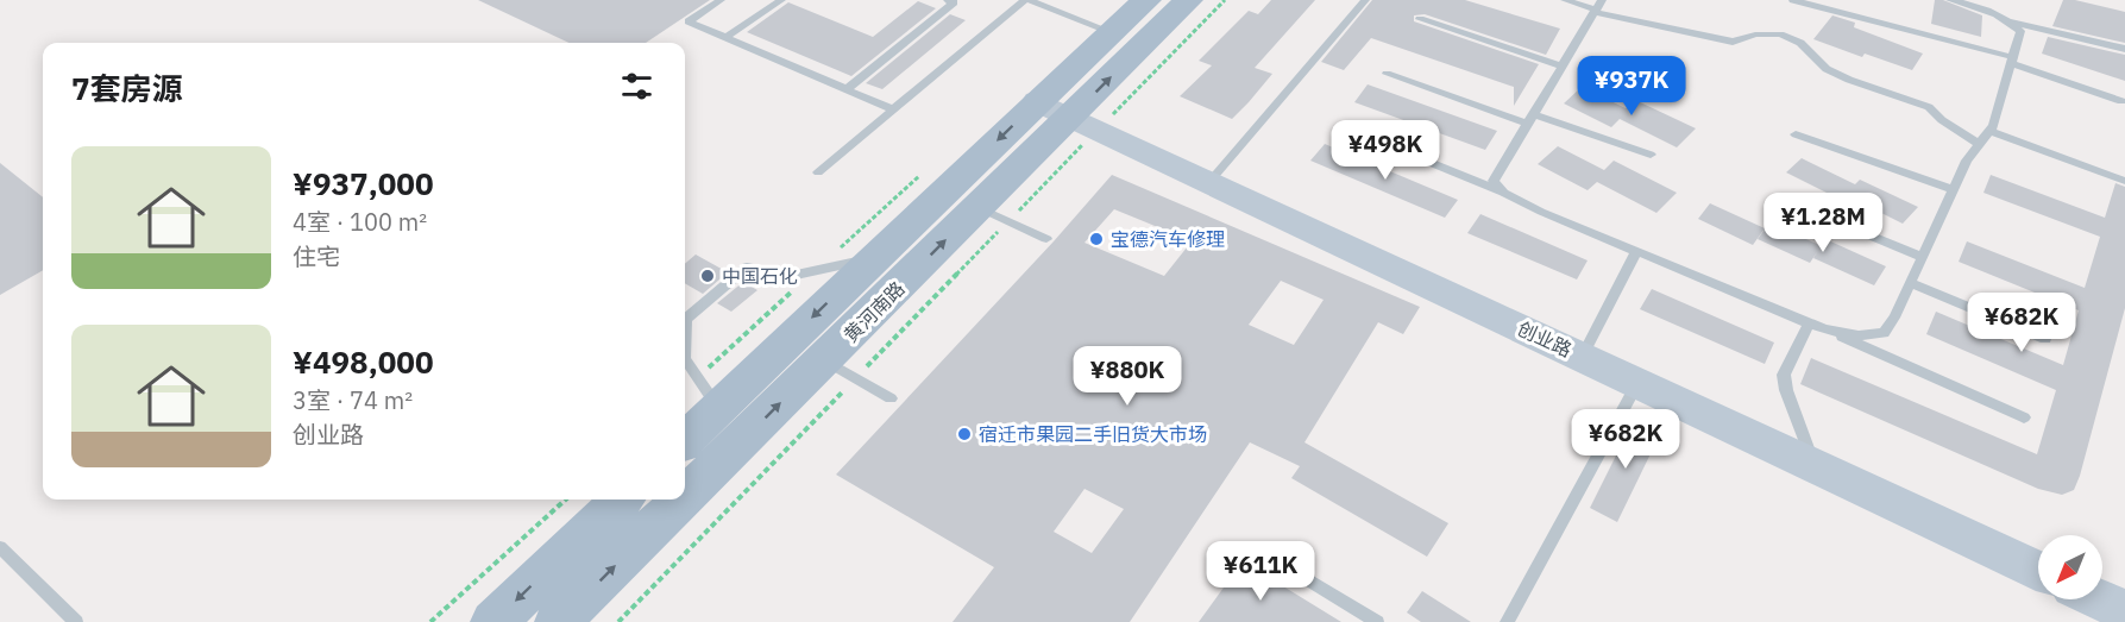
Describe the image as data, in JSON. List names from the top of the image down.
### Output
{
  "streets": {
    "main road": ["黄河南路"],
    "street": ["创业路"]
  },
  "crossings": [
    ["黄河南路", "创业路"]
  ],
  "places": ["宝德汽车修理", "中国石化", "宿迁市果园二手旧货大市场"],
  "north": "bottom left",
  "page": {
    "heading": "7套房源",
    "price": [
      "¥937K",
      "¥498K",
      "¥1.28M",
      "¥682K",
      "¥880K",
      "¥682K",
      "¥611K"
    ],
    "list": [
      {
        "name": "¥937,000",
        "note": "4室 · 100 m² · 住宅"
      },
      {
        "name": "¥498,000",
        "note": "3室 · 74 m² · 创业路"
      }
    ]
  }
}
